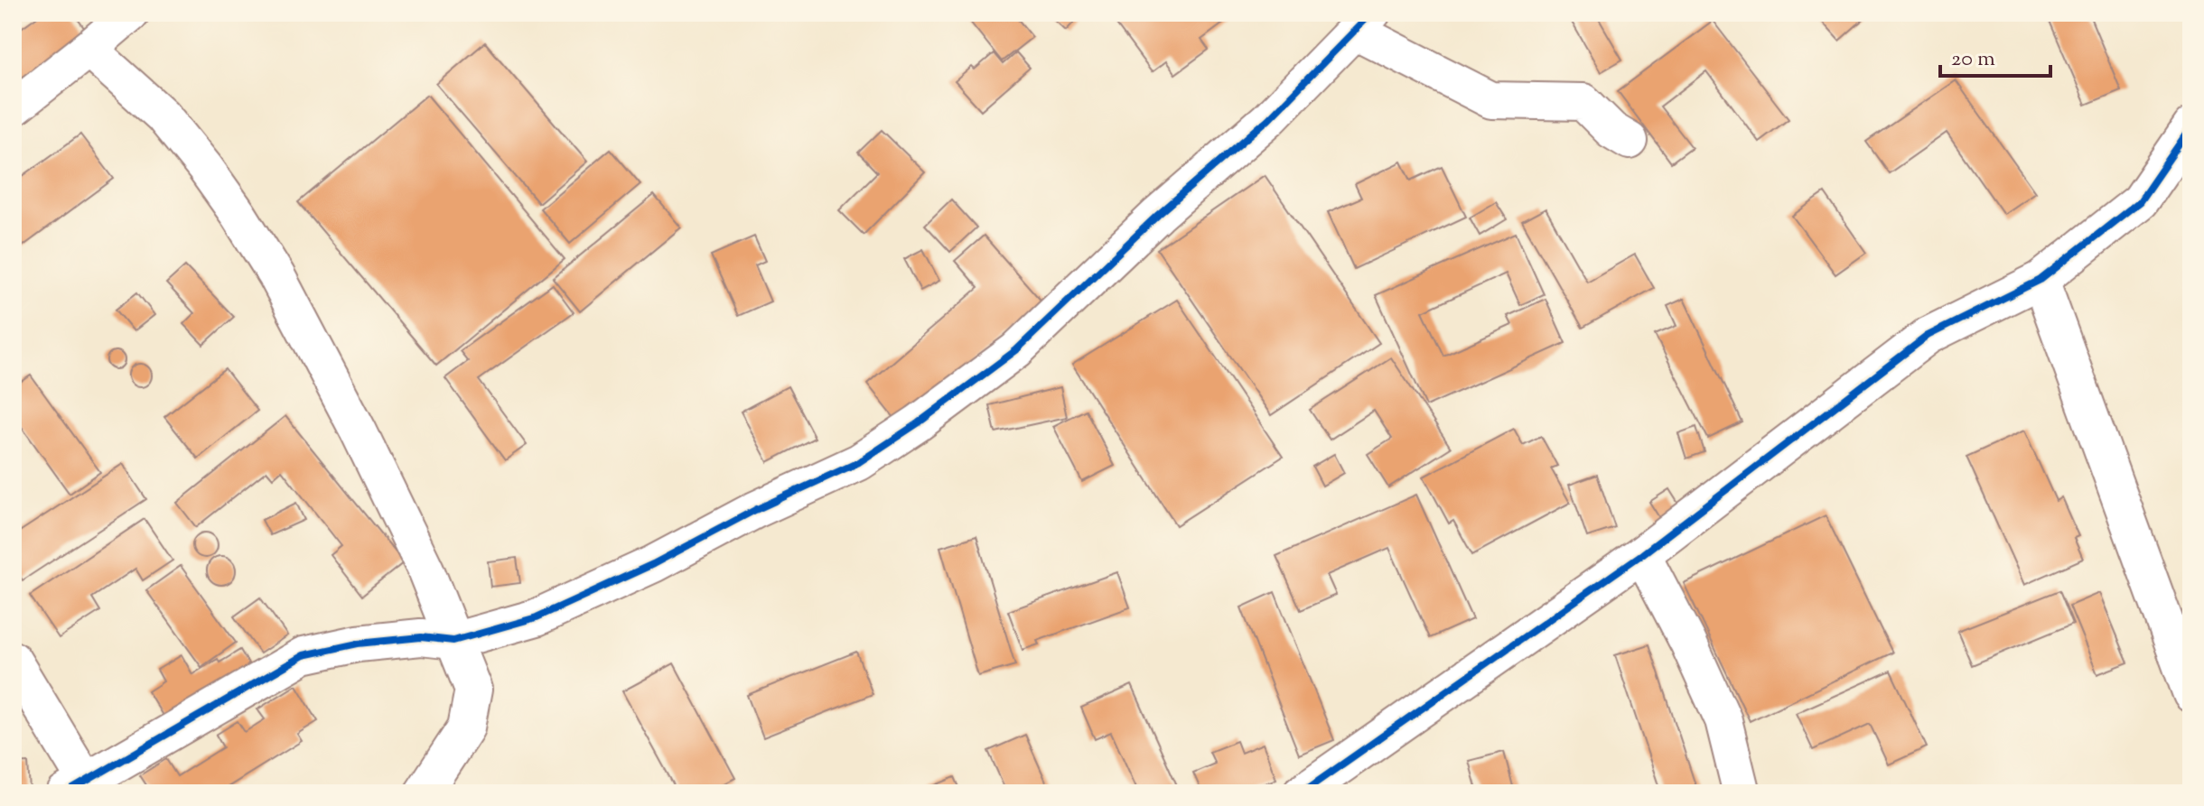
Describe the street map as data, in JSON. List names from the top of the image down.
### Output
{
  "scale_bar": "20 m"
}
